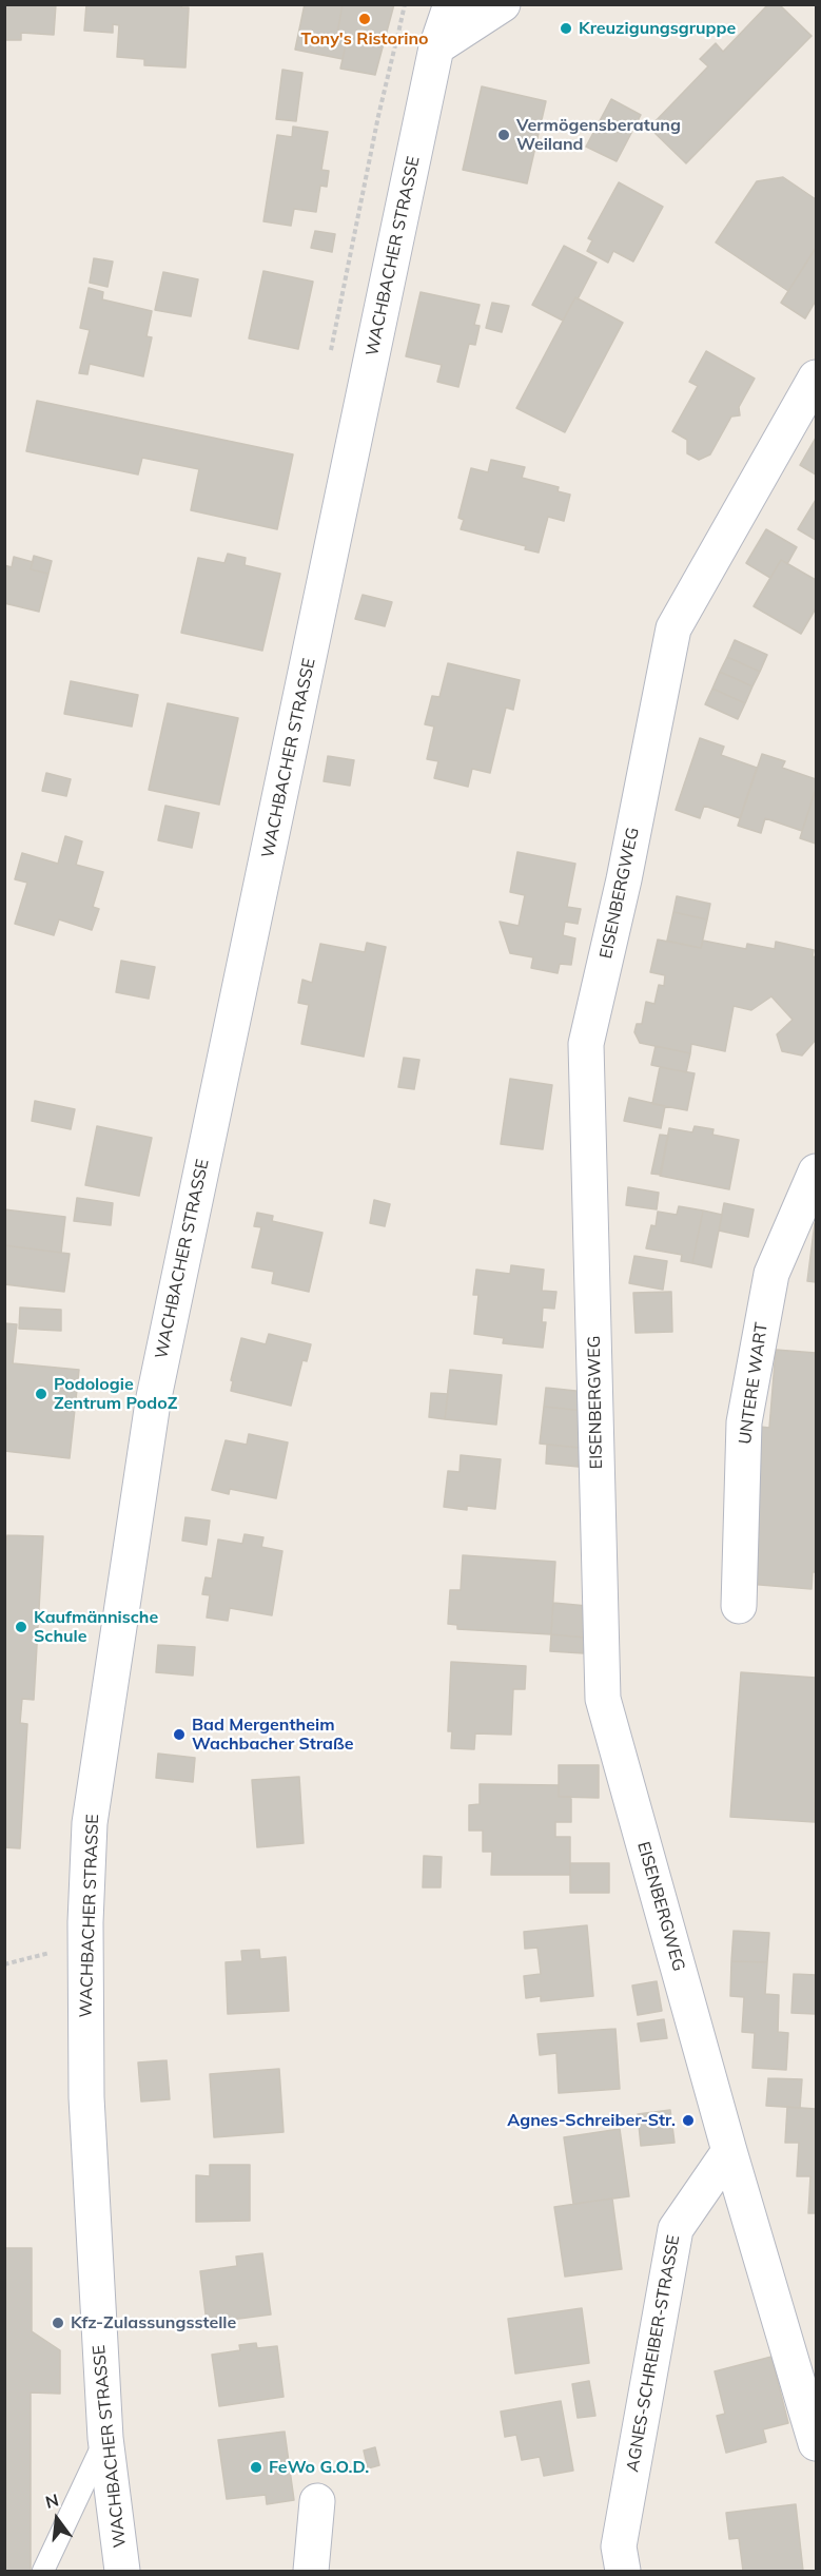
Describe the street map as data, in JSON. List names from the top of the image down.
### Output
{
  "streets": {
    "street": [
      "WACHBACHER STRASSE",
      "EISENBERGWEG",
      "UNTERE WART",
      "AGNES-SCHREIBER-STRASSE"
    ]
  },
  "crossings": [
    ["EISENBERGWEG", "AGNES-SCHREIBER-STRASSE"]
  ],
  "places": [
    "Tony's Ristorino",
    "Kreuzigungsgruppe",
    "Vermögensberatung Weiland",
    "Podologie Zentrum PodoZ",
    "Kaufmännische Schule",
    "Bad Mergentheim Wachbacher Straße",
    "Agnes-Schreiber-Str.",
    "Kfz-Zulassungsstelle",
    "FeWo G.O.D."
  ],
  "north": "top"
}
